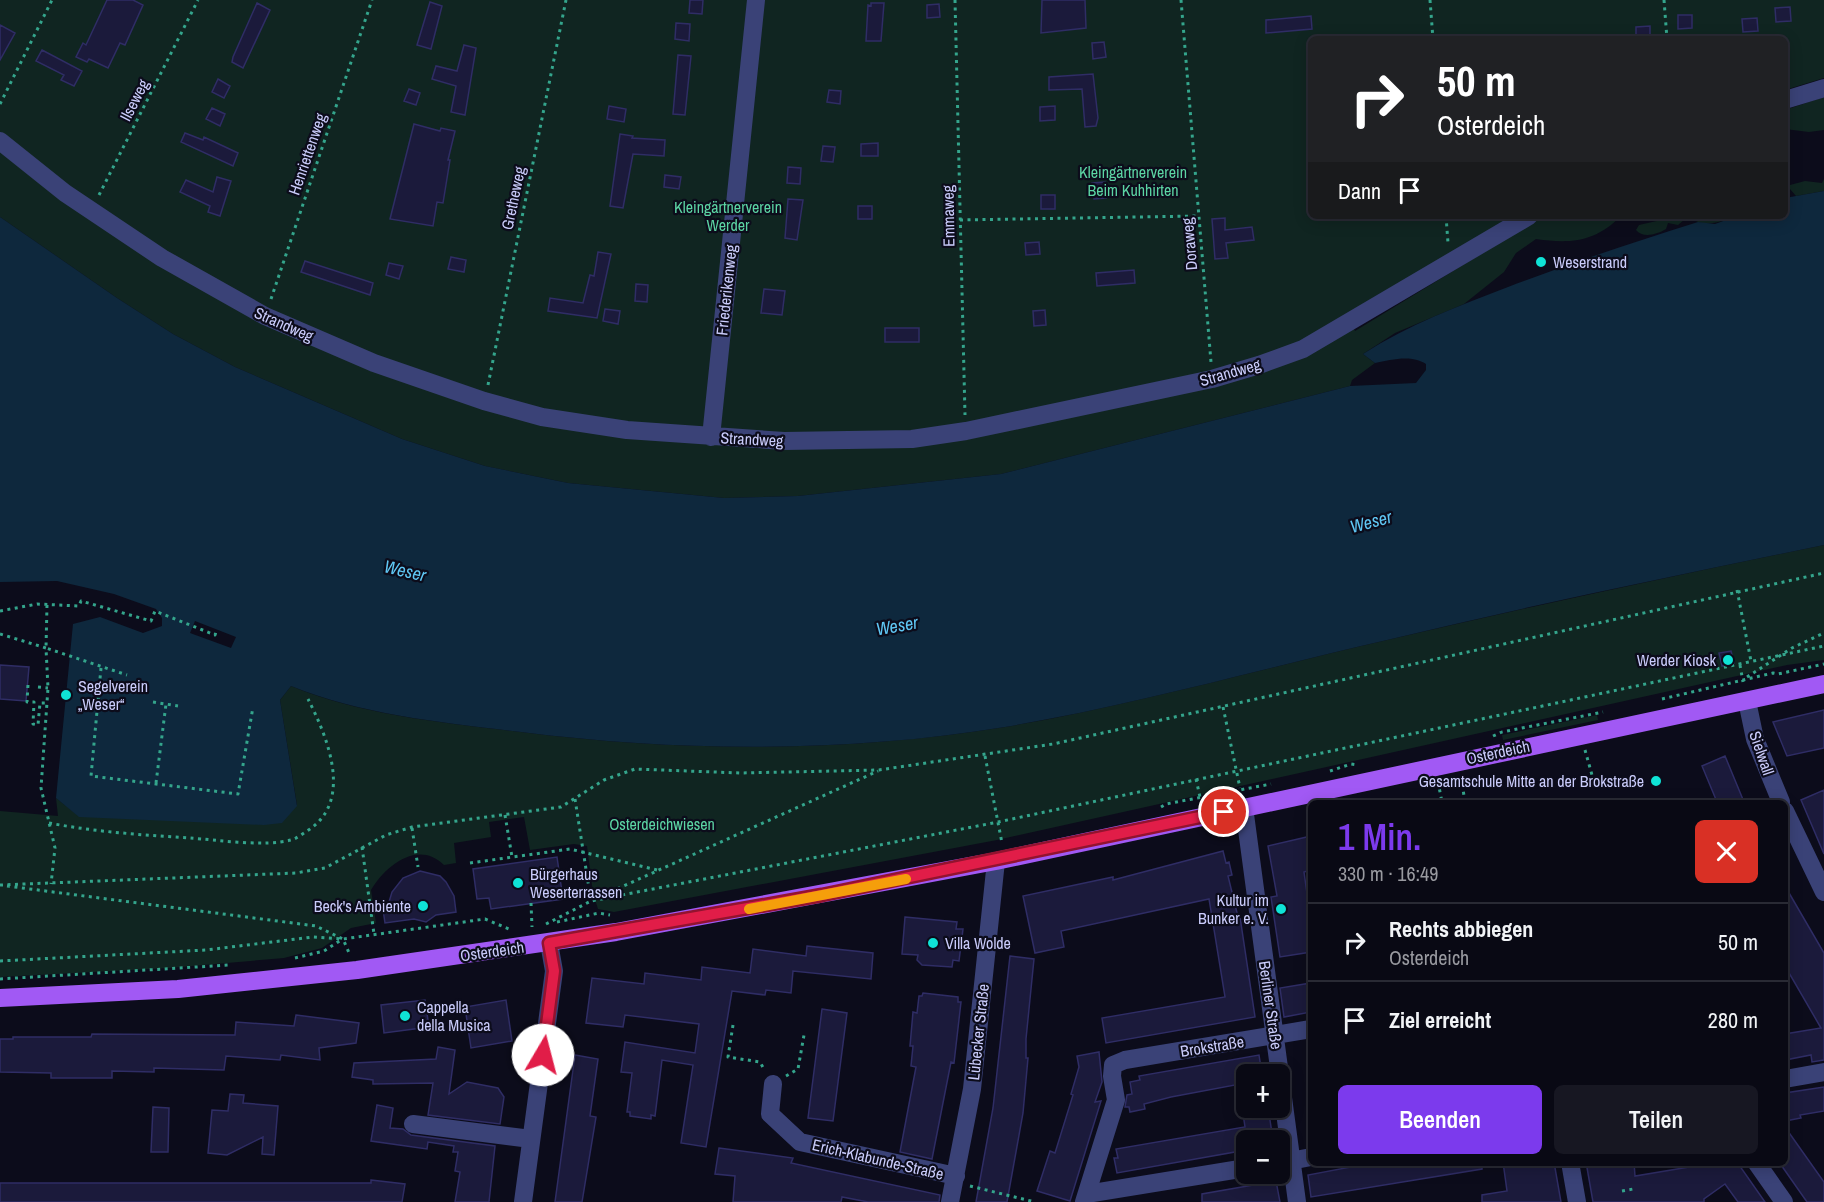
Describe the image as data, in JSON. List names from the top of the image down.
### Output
{
  "streets": {
    "main road": ["Osterdeich"],
    "street": [
      "Friederikenweg",
      "Strandweg",
      "Sielwall",
      "Berliner Straße",
      "Lübecker Straße",
      "Brokstraße",
      "Erich-Klabunde-Straße"
    ],
    "path": [
      "Ilseweg",
      "Henriettenweg",
      "Gretheweg",
      "Emmaweg",
      "Doraweg"
    ]
  },
  "crossings": [
    ["Ilseweg", "Strandweg"],
    ["Henriettenweg", "Strandweg"],
    ["Gretheweg", "Strandweg"],
    ["Emmaweg", "Strandweg"],
    ["Doraweg", "Strandweg"],
    ["Friederikenweg", "Strandweg"],
    ["Osterdeich", "Sielwall"],
    ["Osterdeich", "Berliner Straße"],
    ["Osterdeich", "Lübecker Straße"],
    ["Berliner Straße", "Brokstraße"],
    ["Lübecker Straße", "Erich-Klabunde-Straße"]
  ],
  "water": ["Weser"],
  "parks": ["Kleingärtnerverein Beim Kuhhirten", "Kleingärtnerverein Werder", "Osterdeichwiesen"],
  "places": [
    "Weserstrand",
    "Werder Kiosk",
    "Segelverein „Weser“",
    "Gesamtschule Mitte an der Brokstraße",
    "Bürgerhaus Weserterrassen",
    "Beck's Ambiente",
    "Kultur im Bunker e. V.",
    "Villa Wolde",
    "Cappella della Musica"
  ],
  "page": {
    "turn": ["50 m", "Osterdeich"],
    "then": "Dann",
    "heading": ["1 Min.", "330 m · 16:49"],
    "list": [
      {
        "name": "Rechts abbiegen",
        "note": "Osterdeich",
        "value": "50 m"
      },
      {
        "name": "Ziel erreicht",
        "value": "280 m"
      }
    ],
    "map_buttons": ["+", "−"],
    "buttons": ["Beenden", "Teilen"]
  }
}
